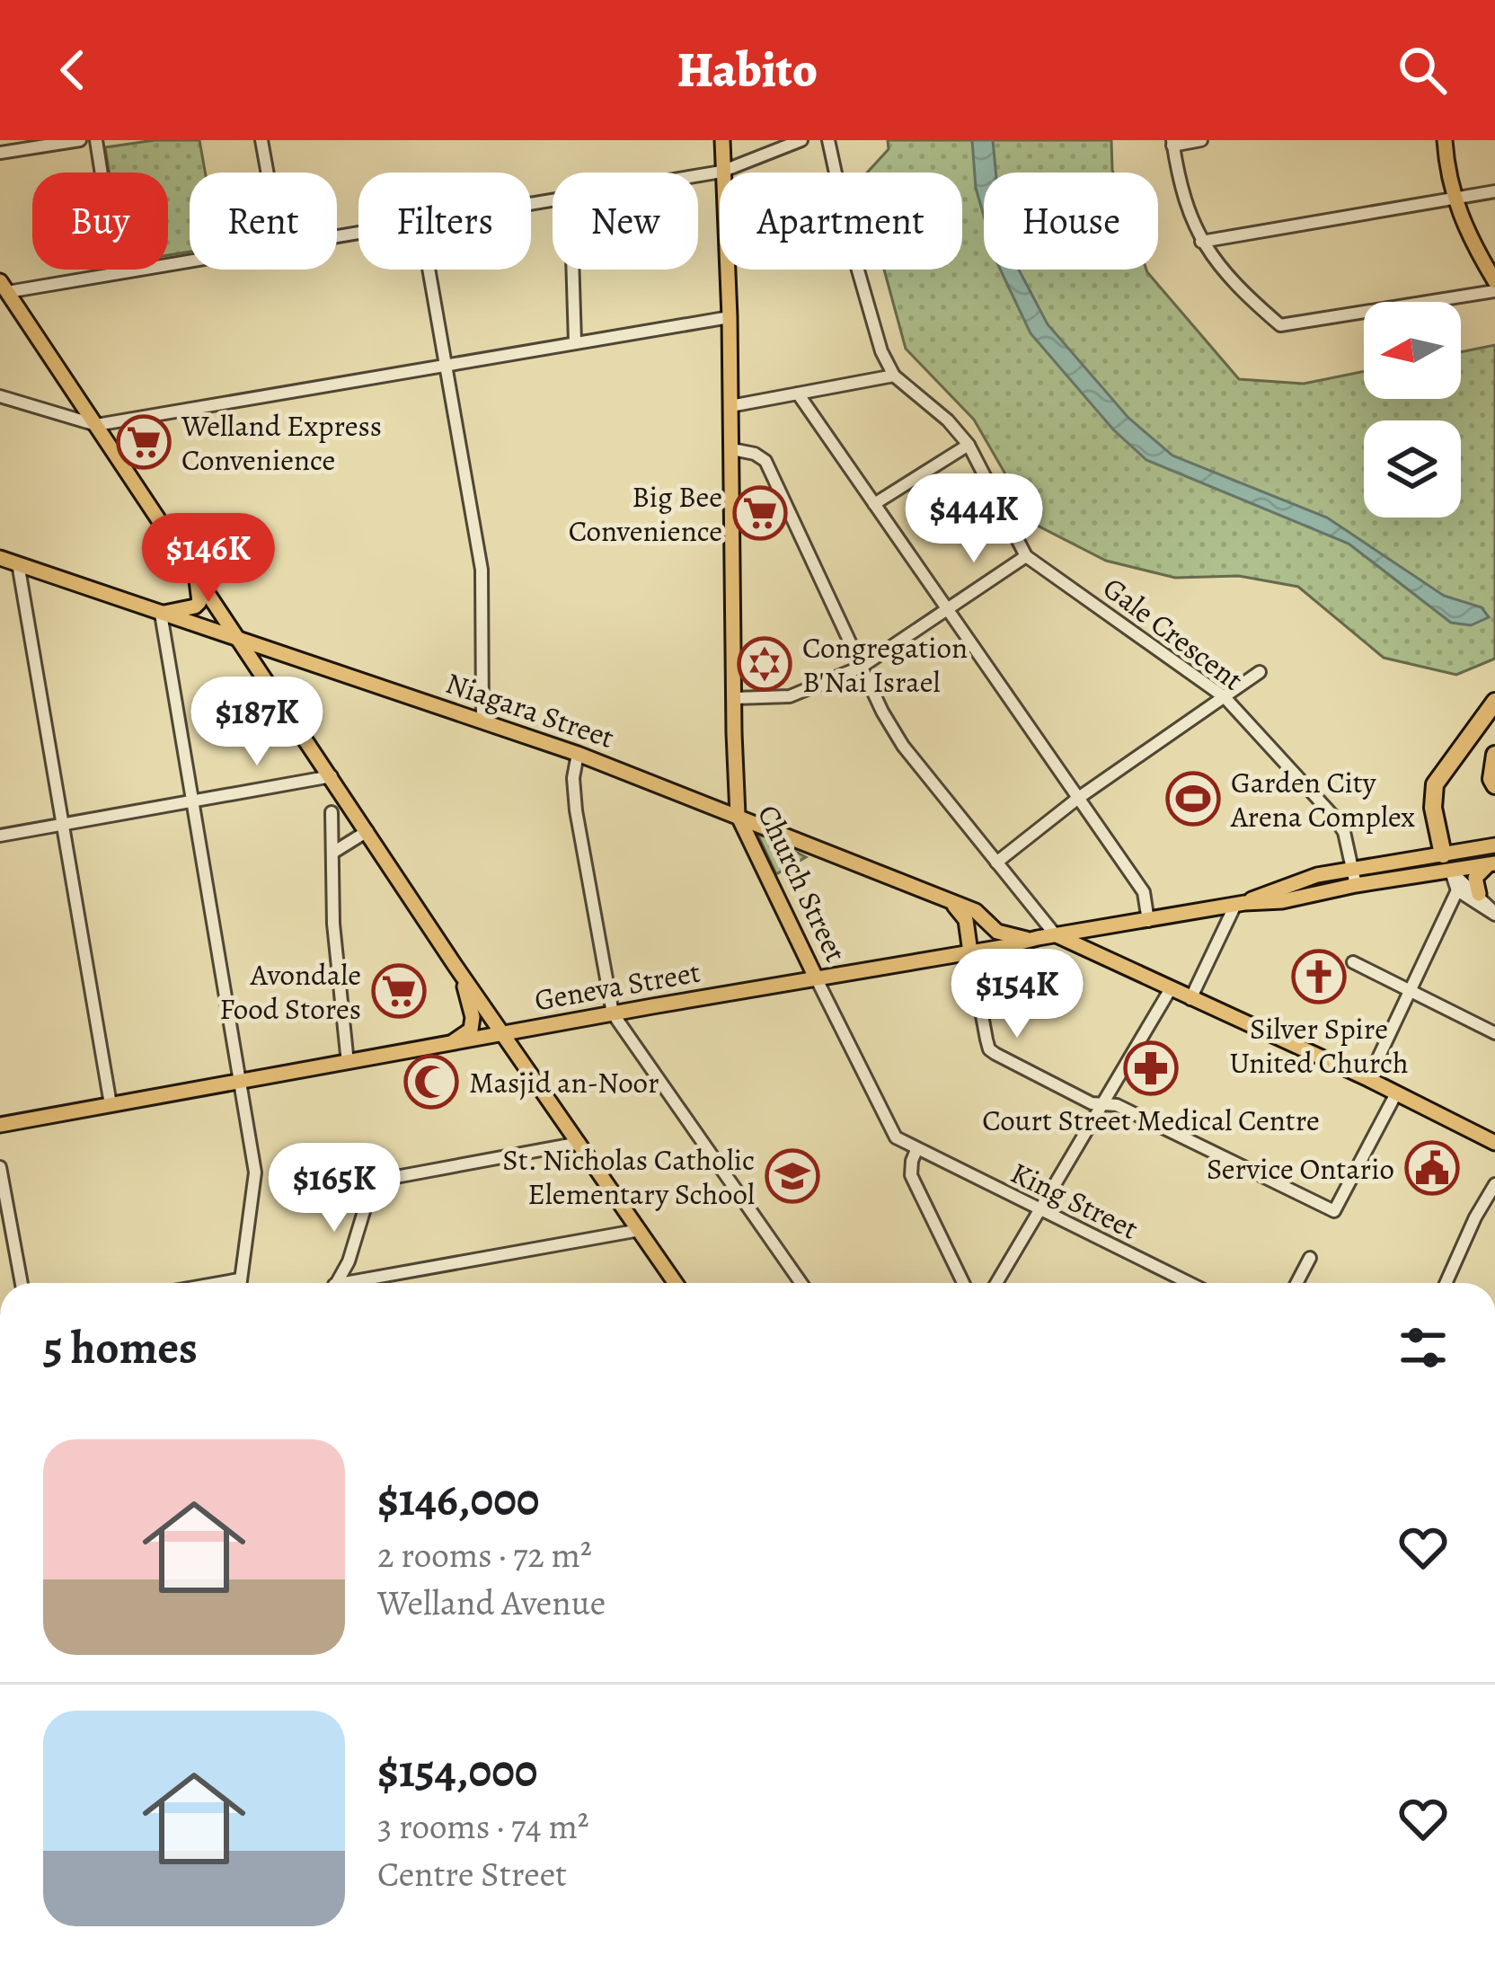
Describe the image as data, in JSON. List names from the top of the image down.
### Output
{
  "streets": {
    "main road": ["Niagara Street", "Church Street", "Geneva Street"],
    "street": ["Gale Crescent", "King Street"]
  },
  "crossings": [
    ["Gale Crescent", "Geneva Street"],
    ["Niagara Street", "Church Street"],
    ["Niagara Street", "Geneva Street"],
    ["Church Street", "Geneva Street"],
    ["Church Street", "King Street"]
  ],
  "places": {
    "supermarket": ["Welland Express Convenience", "Big Bee Convenience", "Avondale Food Stores"],
    "synagogue": ["Congregation B'Nai Israel"],
    "sports": ["Garden City Arena Complex"],
    "church": ["Silver Spire United Church"],
    "pharmacy": ["Court Street Medical Centre"],
    "mosque": ["Masjid an-Noor"],
    "public building": ["Service Ontario"],
    "school or university": ["St. Nicholas Catholic Elementary School"]
  },
  "north": "left",
  "page": {
    "header": "Habito",
    "chip": [
      "Buy",
      "Rent",
      "Filters",
      "New",
      "Apartment",
      "House"
    ],
    "price": [
      "$444K",
      "$146K",
      "$187K",
      "$154K",
      "$165K"
    ],
    "heading": "5 homes",
    "list": [
      {
        "name": "$146,000",
        "note": "2 rooms · 72 m² · Welland Avenue"
      },
      {
        "name": "$154,000",
        "note": "3 rooms · 74 m² · Centre Street"
      }
    ]
  }
}
